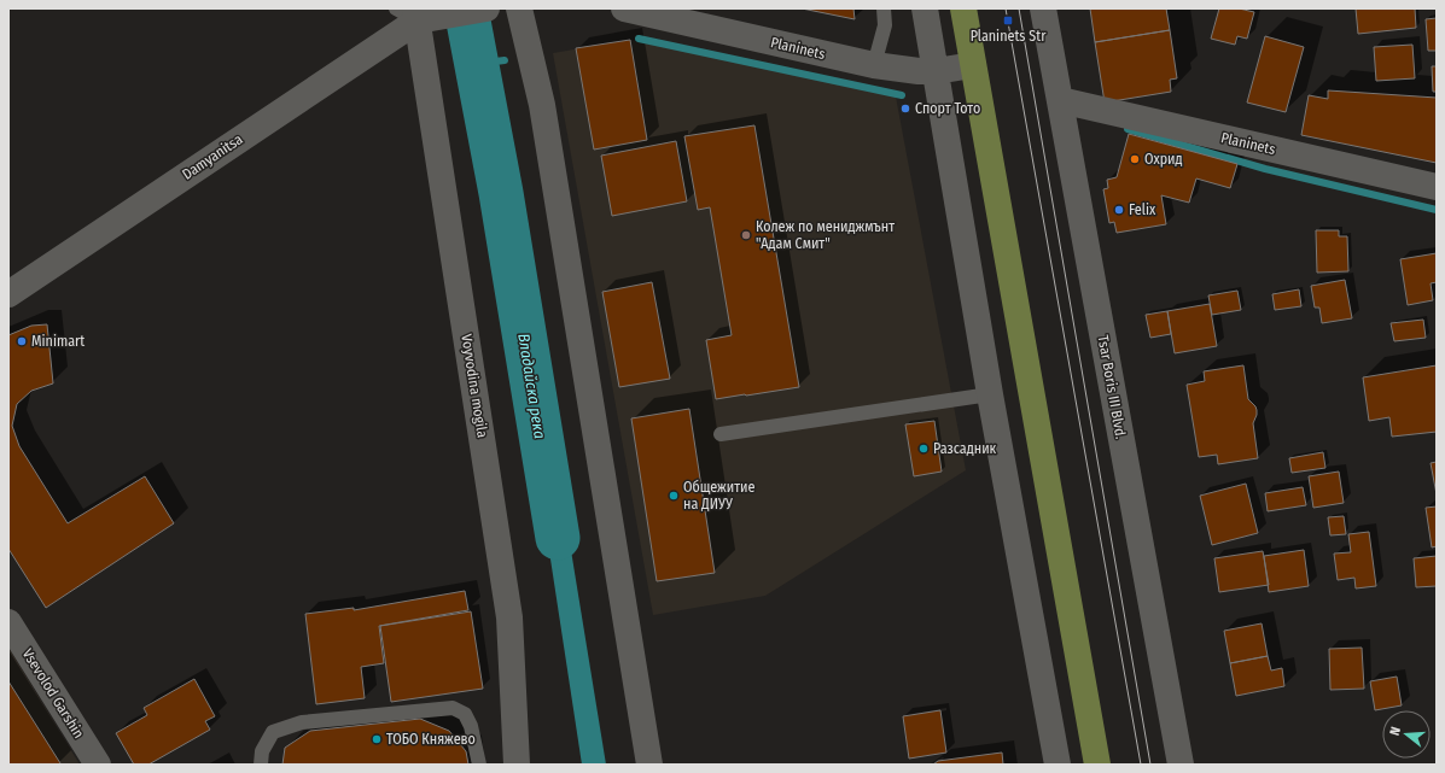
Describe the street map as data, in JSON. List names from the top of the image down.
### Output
{
  "streets": {
    "street": [
      "Planinets",
      "Damyanitsa",
      "Voyvodina mogila",
      "Tsar Boris III Blvd.",
      "Vsevolod Garshin"
    ]
  },
  "crossings": [
    ["Planinets", "Tsar Boris III Blvd."],
    ["Damyanitsa", "Voyvodina mogila"]
  ],
  "water": ["Владайска река"],
  "places": {
    "transit": ["Planinets Str"],
    "other": [
      "Спорт Тото",
      "Охрид",
      "Felix",
      "Колеж по мениджмънт \"Адам Смит\"",
      "Minimart",
      "Разсадник",
      "Общежитие на ДИУУ",
      "ТОБО Княжево"
    ]
  },
  "north": "left"
}
